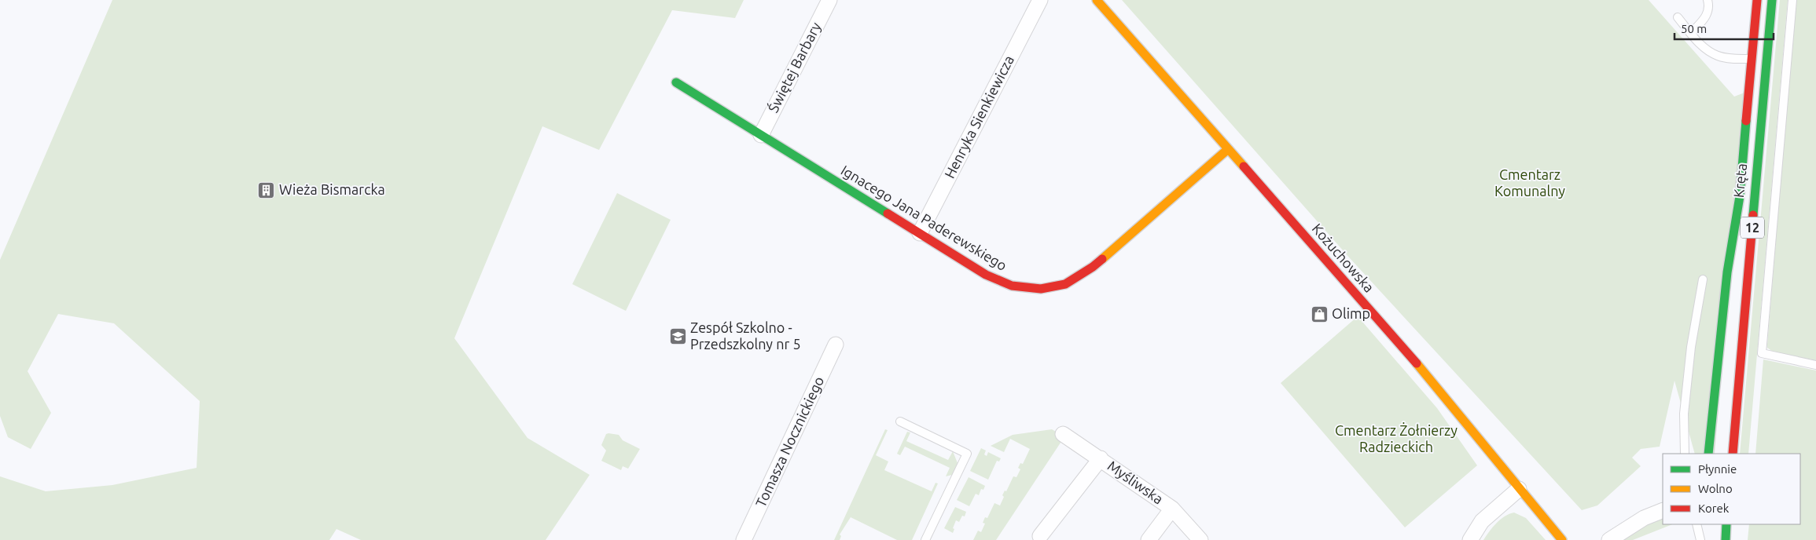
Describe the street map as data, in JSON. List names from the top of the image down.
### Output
{
  "streets": {
    "main road": [
      "Kręta",
      "Ignacego Jana Paderewskiego",
      "12",
      "Kożuchowska"
    ],
    "street": [
      "Świętej Barbary",
      "Henryka Sienkiewicza",
      "Tomasza Nocznickiego",
      "Myśliwska"
    ]
  },
  "crossings": [
    ["Świętej Barbary", "Ignacego Jana Paderewskiego"],
    ["Henryka Sienkiewicza", "Ignacego Jana Paderewskiego"],
    ["Ignacego Jana Paderewskiego", "Kożuchowska"]
  ],
  "parks": ["Cmentarz Komunalny", "Cmentarz Żołnierzy Radzieckich"],
  "places": {
    "building": ["Wieża Bismarcka"],
    "shop": ["Olimp"],
    "school or university": ["Zespół Szkolno - Przedszkolny nr 5"]
  },
  "legend": ["Płynnie", "Wolno", "Korek"],
  "scale_bar": "50 m"
}
